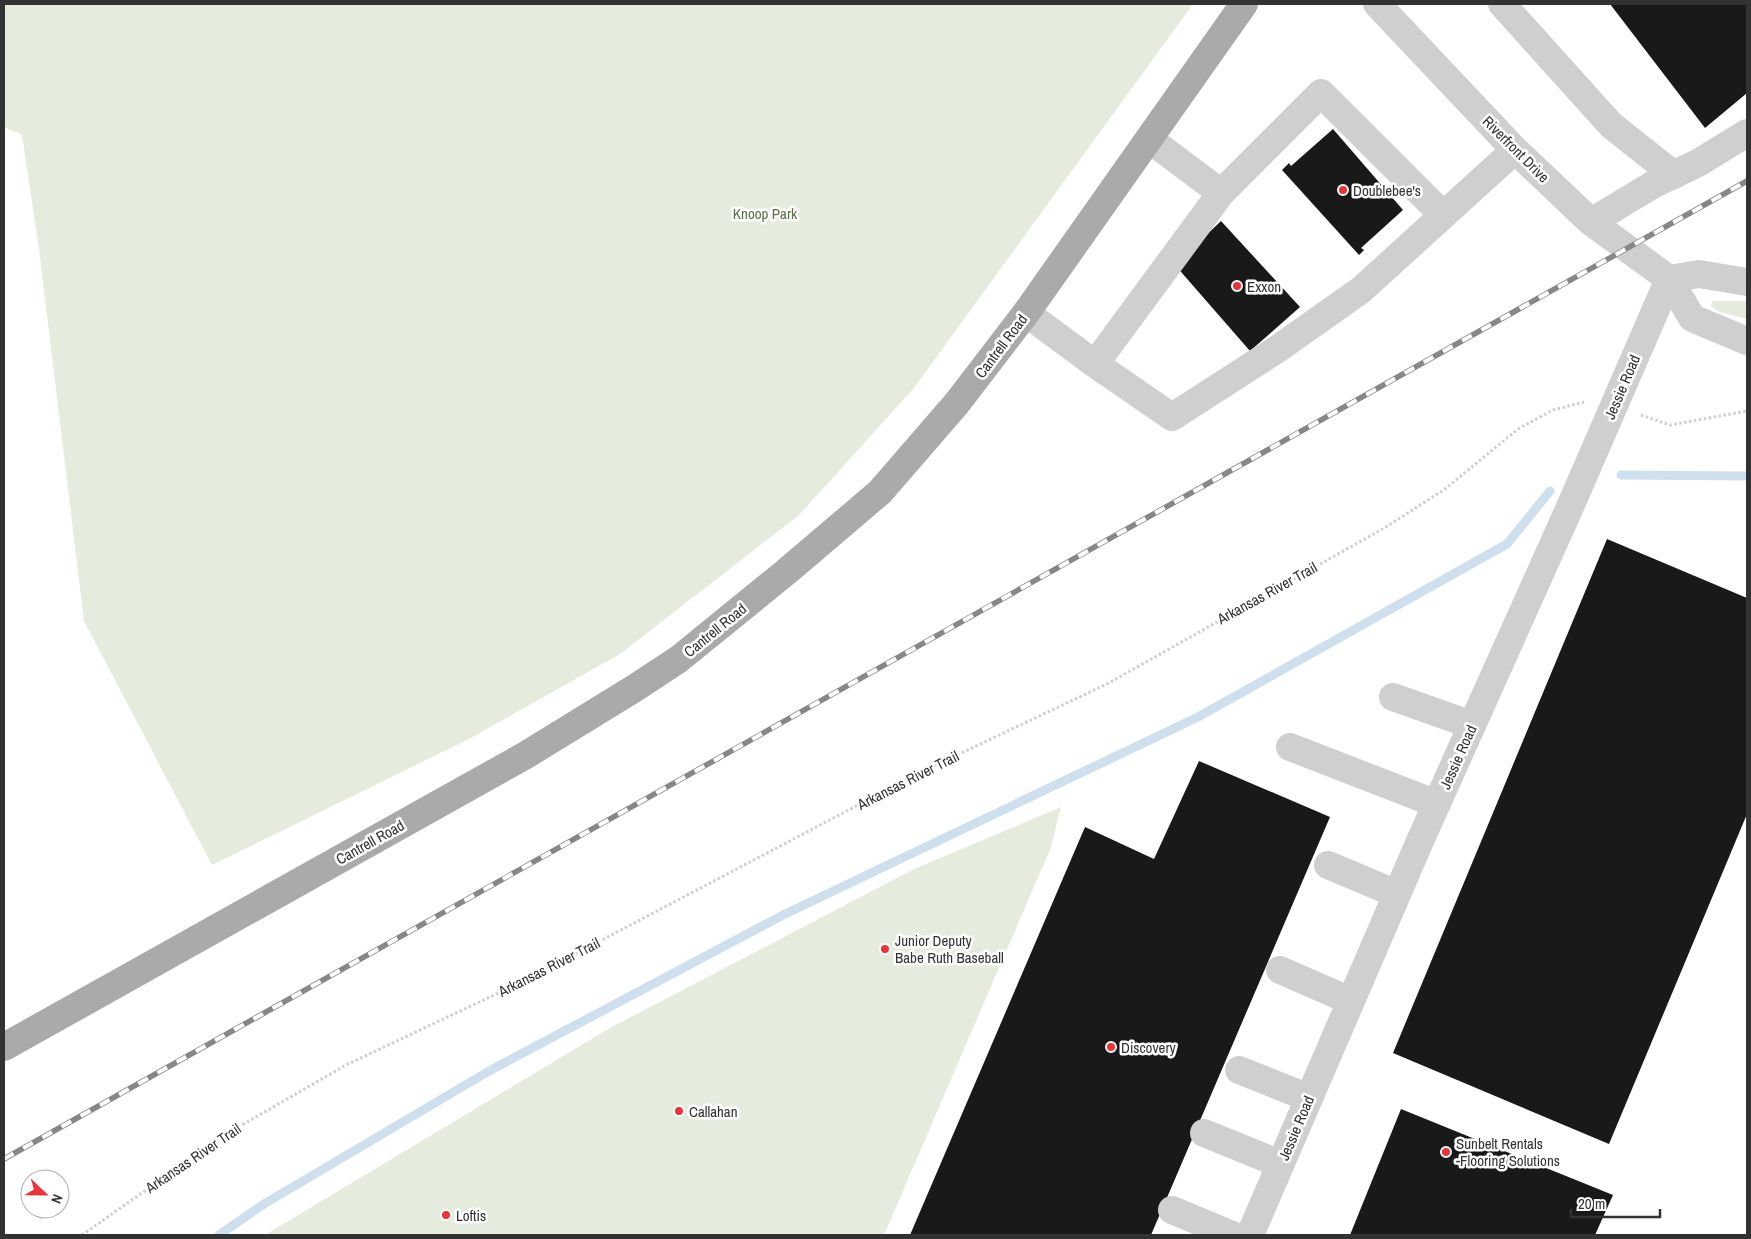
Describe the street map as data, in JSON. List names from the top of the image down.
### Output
{
  "streets": {
    "main road": ["Cantrell Road"],
    "street": ["Riverfront Drive", "Jessie Road"],
    "path": ["Arkansas River Trail"]
  },
  "crossings": [
    ["Riverfront Drive", "Jessie Road"],
    ["Jessie Road", "Arkansas River Trail"]
  ],
  "parks": ["Knoop Park"],
  "places": [
    "Doublebee's",
    "Exxon",
    "Junior Deputy Babe Ruth Baseball",
    "Discovery",
    "Callahan",
    "Sunbelt Rentals -Flooring Solutions",
    "Loftis"
  ],
  "scale_bar": "20 m",
  "north": "right"
}
